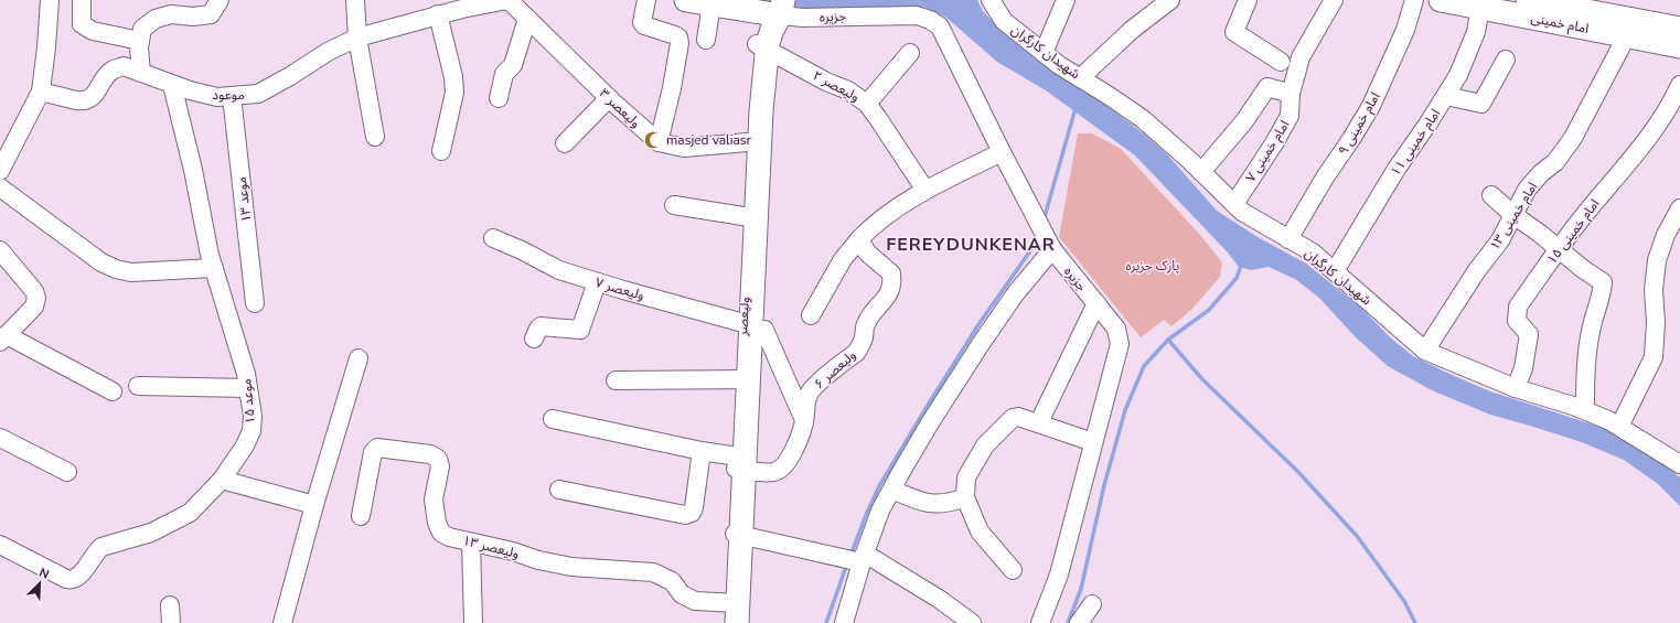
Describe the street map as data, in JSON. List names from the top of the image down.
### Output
{
  "streets": {
    "main road": ["امام خمینی", "ولیعصر"],
    "street": [
      "جزیره",
      "شهیدان کارگران",
      "ولیعصر ۲",
      "موعود",
      "ولیعصر ۳",
      "امام خمینی ۹",
      "امام خمینی ۱۱",
      "امام خمینی ۷",
      "موعد ۱۳",
      "امام خمینی ۱۳",
      "امام خمینی ۱۵",
      "ولیعصر ۷",
      "ولیعصر ۶",
      "موعد ۱۵",
      "ولیعصر ۱۳"
    ]
  },
  "crossings": [
    ["جزیره", "ولیعصر"],
    ["امام خمینی", "امام خمینی ۱۱"],
    ["امام خمینی", "امام خمینی ۱۳"],
    ["شهیدان کارگران", "امام خمینی ۹"],
    ["شهیدان کارگران", "امام خمینی ۱۱"],
    ["شهیدان کارگران", "امام خمینی ۷"],
    ["شهیدان کارگران", "امام خمینی ۱۳"],
    ["شهیدان کارگران", "امام خمینی ۱۵"],
    ["ولیعصر ۲", "ولیعصر"],
    ["موعود", "ولیعصر ۳"],
    ["موعود", "موعد ۱۳"],
    ["موعود", "موعد ۱۵"],
    ["ولیعصر ۷", "ولیعصر"],
    ["ولیعصر", "ولیعصر ۶"],
    ["ولیعصر", "ولیعصر ۱۳"]
  ],
  "districts": ["FEREYDUNKENAR"],
  "parks": ["پارک جزیره"],
  "places": {
    "mosque": ["masjed valiasr"]
  },
  "north": "top right"
}
